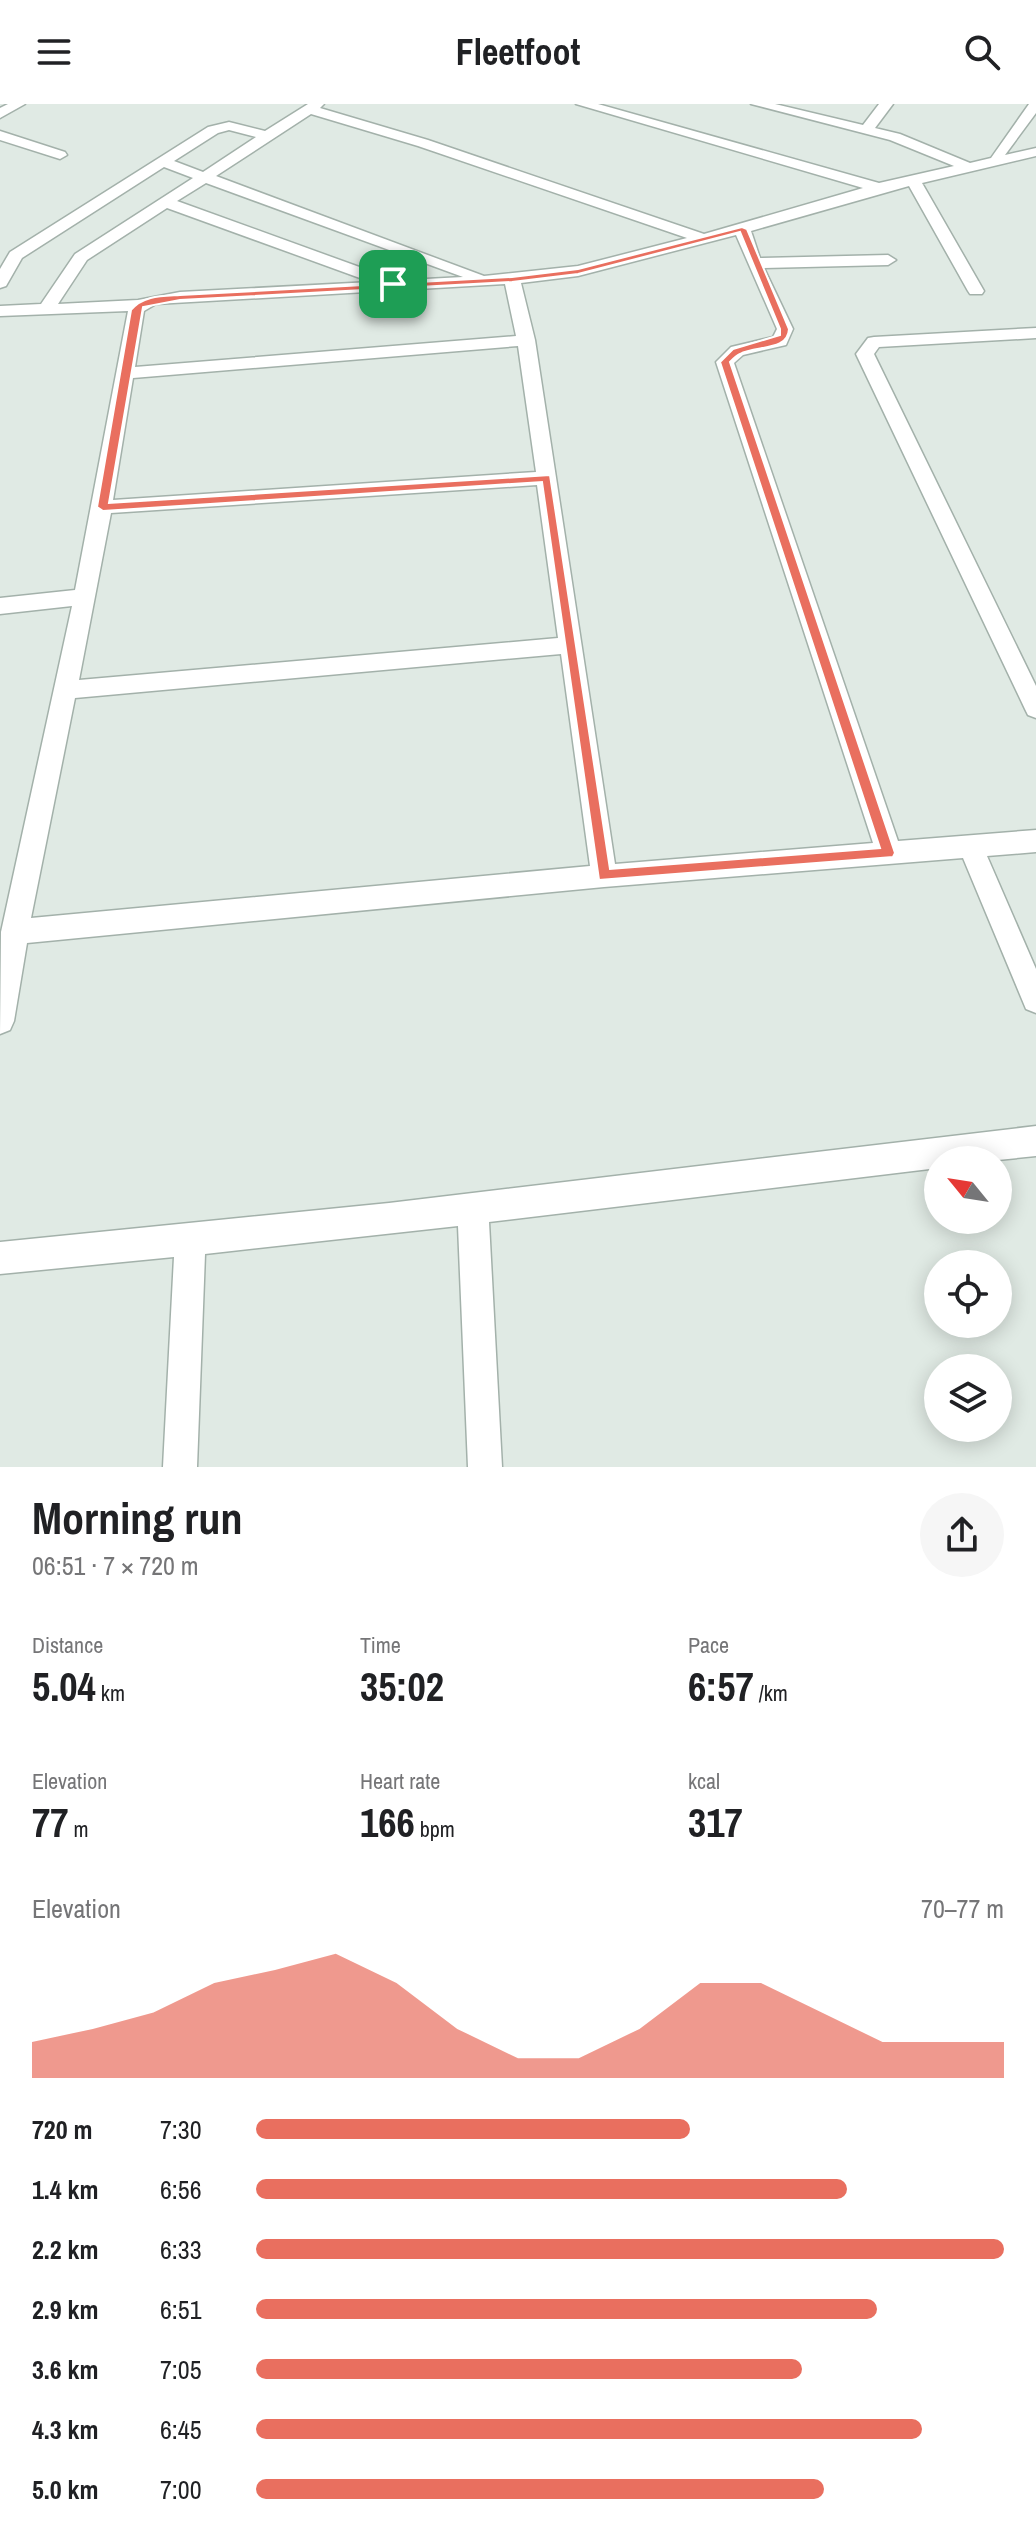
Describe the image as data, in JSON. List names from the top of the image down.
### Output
{
  "north": "top left",
  "page": {
    "header": "Fleetfoot",
    "heading": ["Morning run", "06:51 · 7 × 720 m"],
    "stats": [
      ["Distance", "5.04 km"],
      ["Time", "35:02"],
      ["Pace", "6:57 /km"],
      ["Elevation", "77 m"],
      ["Heart rate", "166 bpm"],
      ["kcal", "317"]
    ],
    "chart": ["Elevation", "70–77 m"],
    "list": [
      {
        "name": "720 m",
        "note": "7:30"
      },
      {
        "name": "1.4 km",
        "note": "6:56"
      },
      {
        "name": "2.2 km",
        "note": "6:33"
      },
      {
        "name": "2.9 km",
        "note": "6:51"
      },
      {
        "name": "3.6 km",
        "note": "7:05"
      },
      {
        "name": "4.3 km",
        "note": "6:45"
      },
      {
        "name": "5.0 km",
        "note": "7:00"
      }
    ]
  }
}
